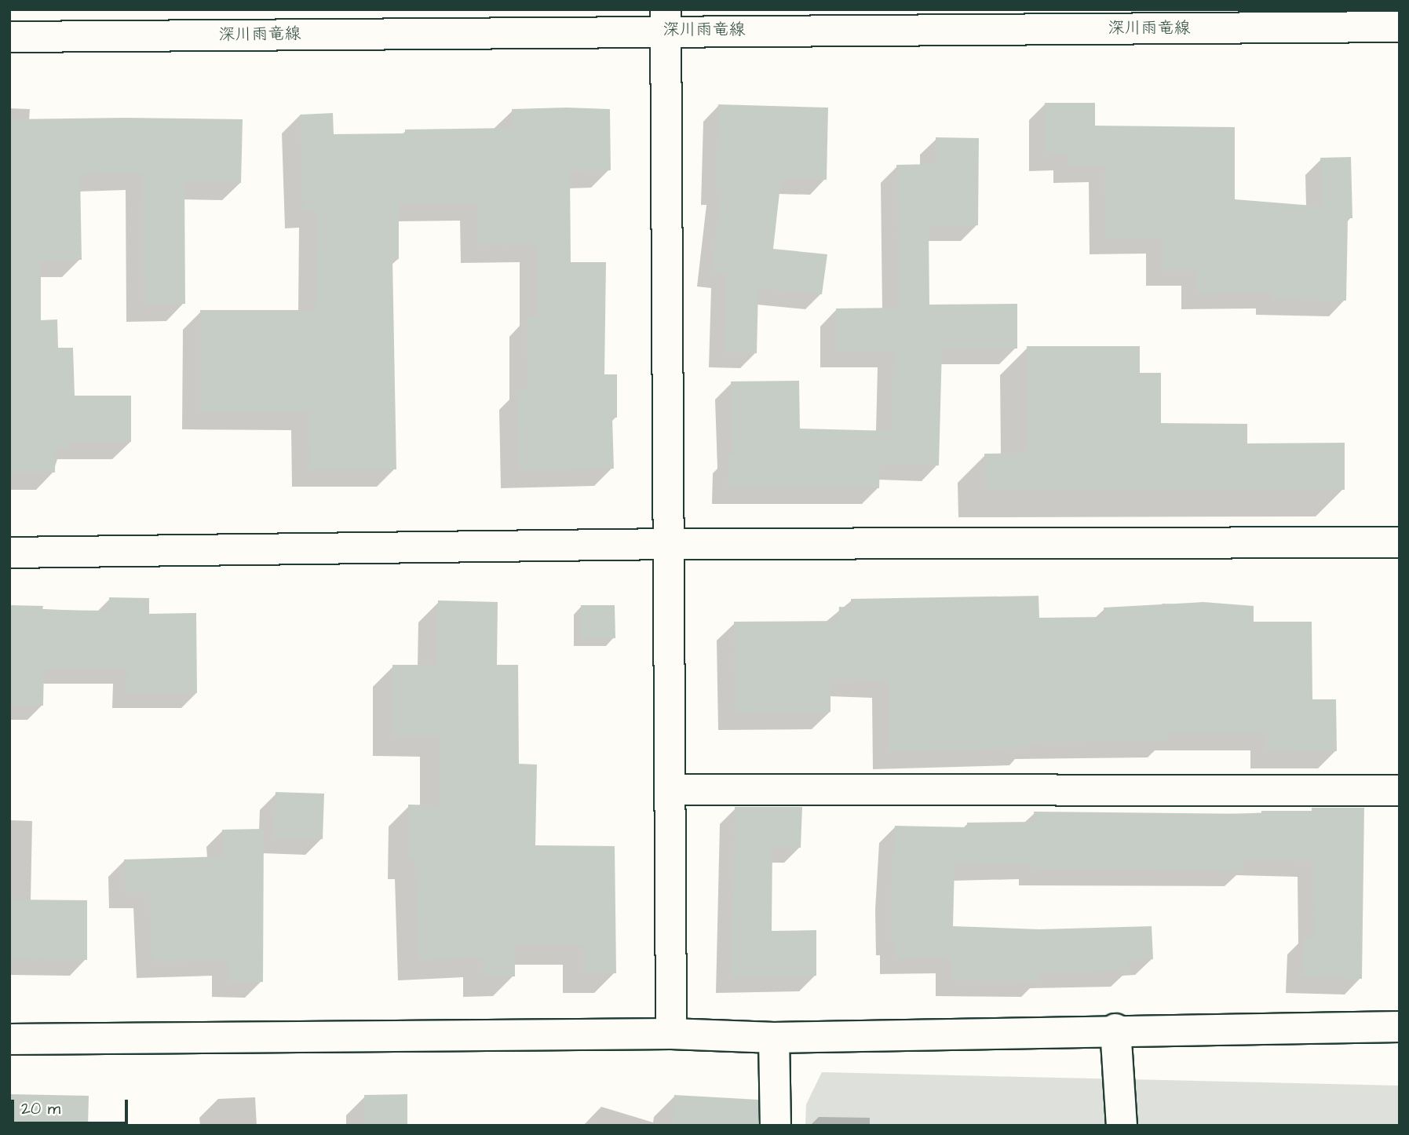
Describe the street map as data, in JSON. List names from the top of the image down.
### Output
{
  "streets": {
    "street": ["深川雨竜線"]
  },
  "scale_bar": "20 m"
}
